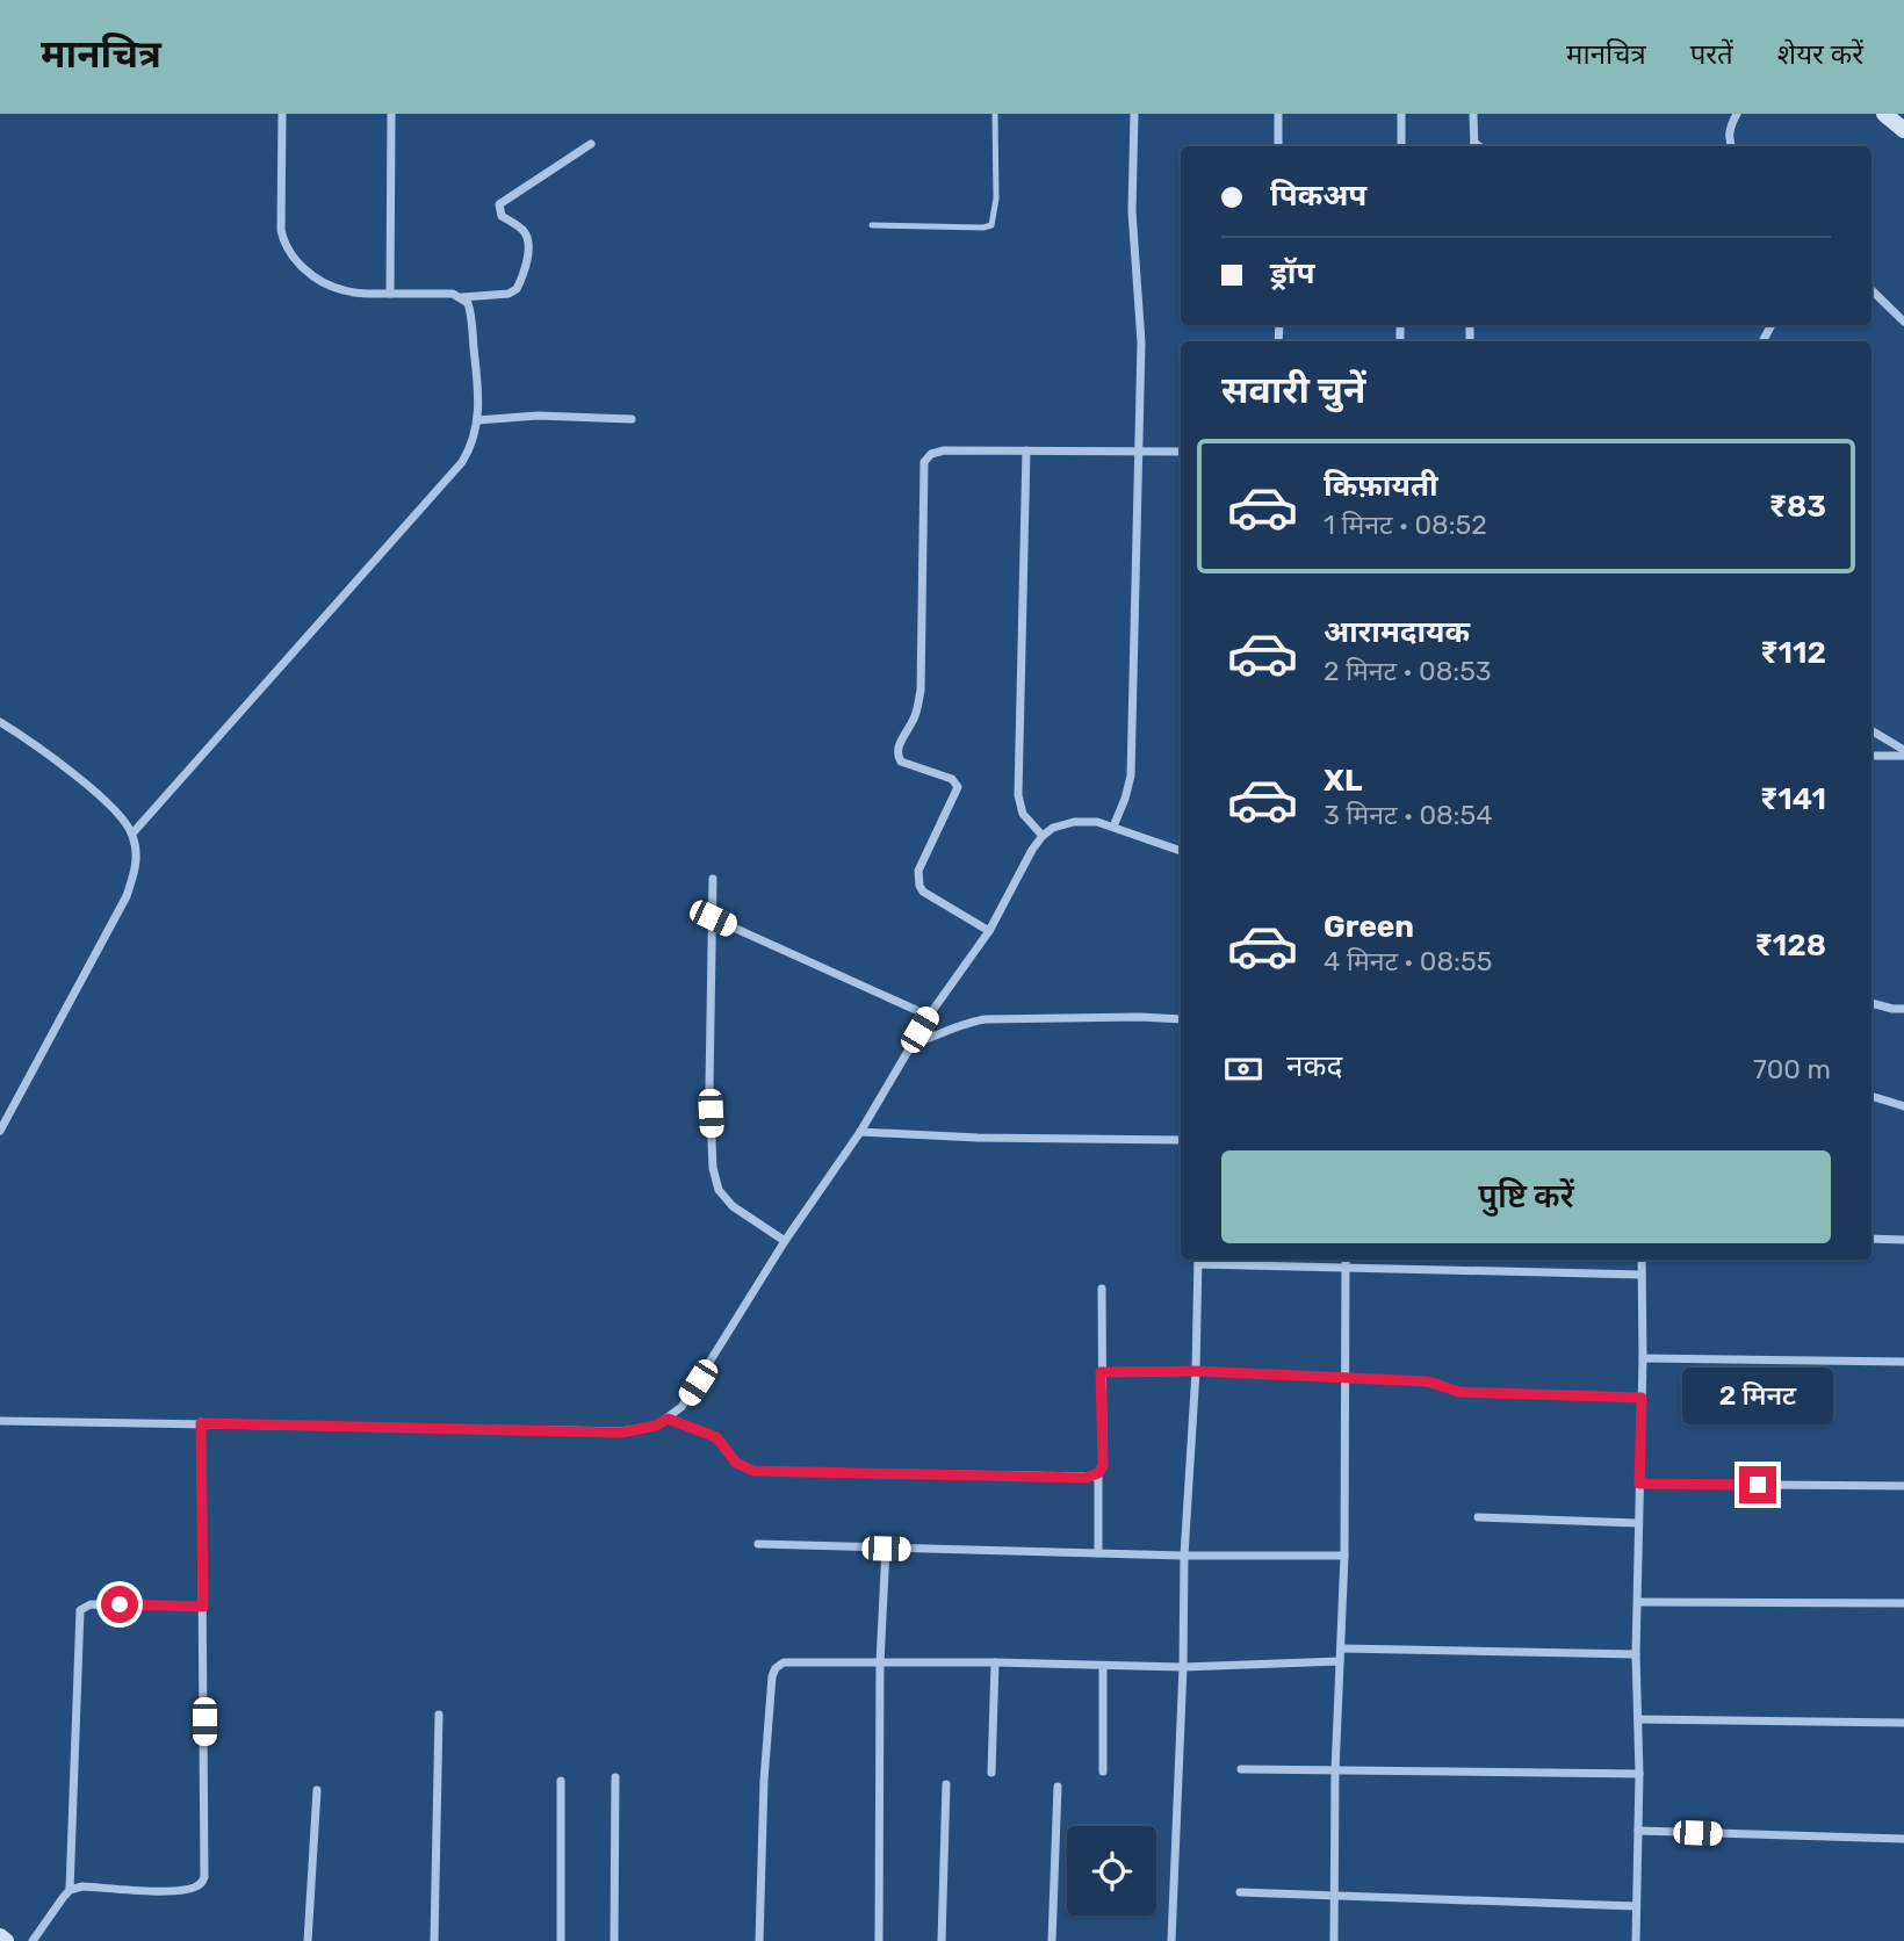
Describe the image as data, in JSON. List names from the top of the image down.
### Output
{
  "page": {
    "header": "मानचित्र",
    "nav": ["मानचित्र", "परतें", "शेयर करें"],
    "banner": ["पिकअप", "ड्रॉप"],
    "heading": "सवारी चुनें",
    "list": [
      {
        "name": "किफ़ायती",
        "note": "1 मिनट · 08:52",
        "value": "₹83"
      },
      {
        "name": "आरामदायक",
        "note": "2 मिनट · 08:53",
        "value": "₹112"
      },
      {
        "name": "XL",
        "note": "3 मिनट · 08:54",
        "value": "₹141"
      },
      {
        "name": "Green",
        "note": "4 मिनट · 08:55",
        "value": "₹128"
      }
    ],
    "pay": ["नकद", "700 m"],
    "buttons": "पुष्टि करें",
    "bubble": "2 मिनट"
  }
}
